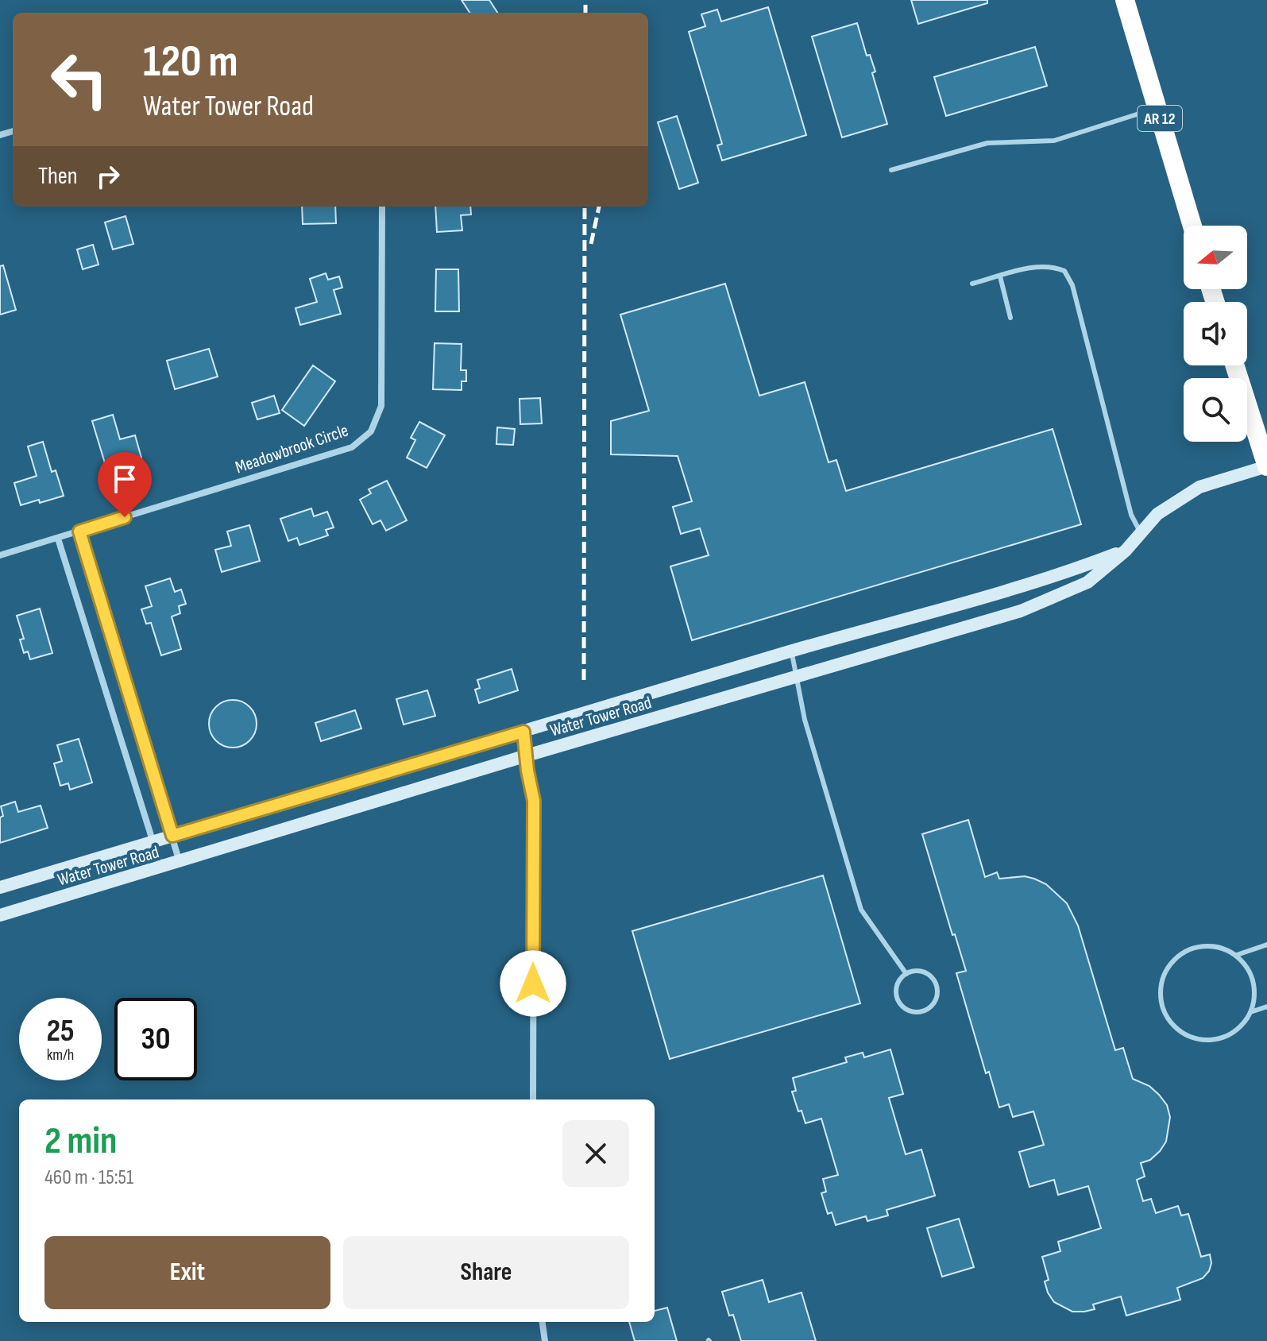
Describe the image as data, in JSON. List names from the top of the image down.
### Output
{
  "streets": {
    "highway": ["AR 12"],
    "street": ["Meadowbrook Circle", "Water Tower Road"]
  },
  "north": "left",
  "page": {
    "turn": ["120 m", "Water Tower Road"],
    "then": "Then",
    "speed": "25 km/h",
    "limit": "30",
    "heading": ["2 min", "460 m · 15:51"],
    "buttons": ["Exit", "Share"]
  }
}
